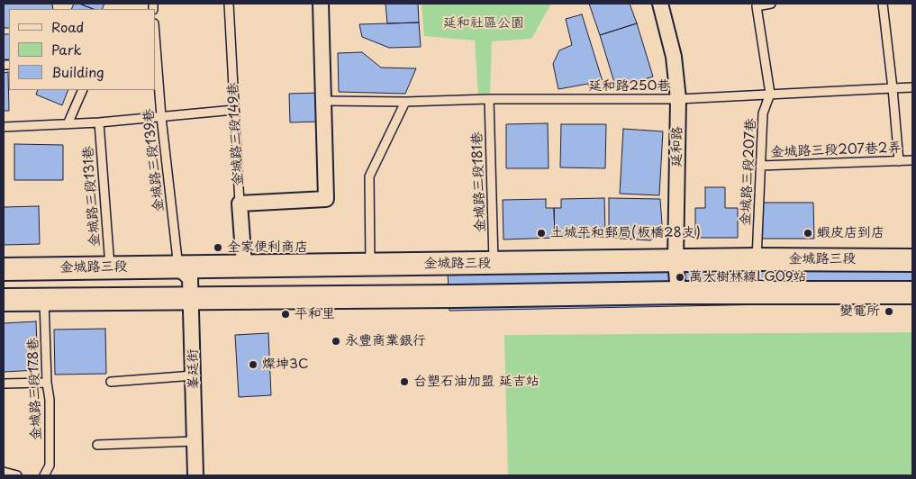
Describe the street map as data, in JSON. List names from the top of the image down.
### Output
{
  "streets": {
    "main road": ["金城路三段"],
    "street": ["金城路三段149巷", "延和路", "峯廷街"],
    "lane": [
      "延和路250巷",
      "金城路三段207巷2弄",
      "金城路三段139巷",
      "金城路三段207巷",
      "金城路三段181巷",
      "金城路三段131巷",
      "金城路三段178巷"
    ]
  },
  "crossings": [
    ["延和路250巷", "延和路"],
    ["延和路250巷", "金城路三段207巷"],
    ["延和路250巷", "金城路三段181巷"],
    ["金城路三段149巷", "金城路三段"],
    ["延和路", "金城路三段"],
    ["金城路三段207巷2弄", "金城路三段207巷"],
    ["金城路三段139巷", "金城路三段"],
    ["金城路三段139巷", "峯廷街"],
    ["金城路三段207巷", "金城路三段"],
    ["金城路三段181巷", "金城路三段"],
    ["金城路三段131巷", "金城路三段"],
    ["金城路三段", "峯廷街"]
  ],
  "parks": ["延和社區公園"],
  "places": [
    "土城平和郵局(板橋28支)",
    "蝦皮店到店",
    "全家便利商店",
    "萬大樹林線LG09站",
    "變電所",
    "平和里",
    "永豐商業銀行",
    "燦坤3C",
    "台塑石油加盟 延吉站"
  ],
  "legend": ["Road", "Park", "Building"]
}
